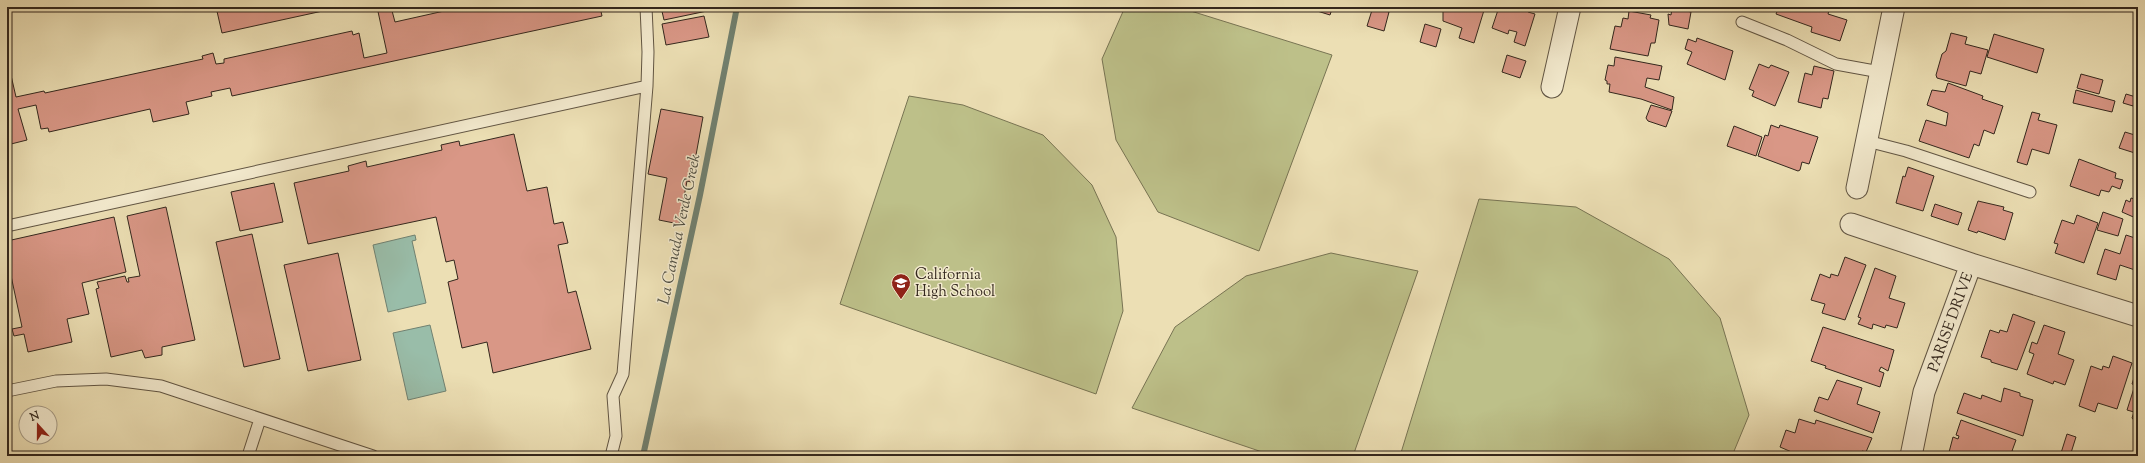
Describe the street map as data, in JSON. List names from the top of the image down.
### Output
{
  "streets": {
    "street": ["PARISE DRIVE"]
  },
  "water": ["La Canada Verde Creek"],
  "places": {
    "school or university": ["California High School"]
  },
  "north": "top"
}
